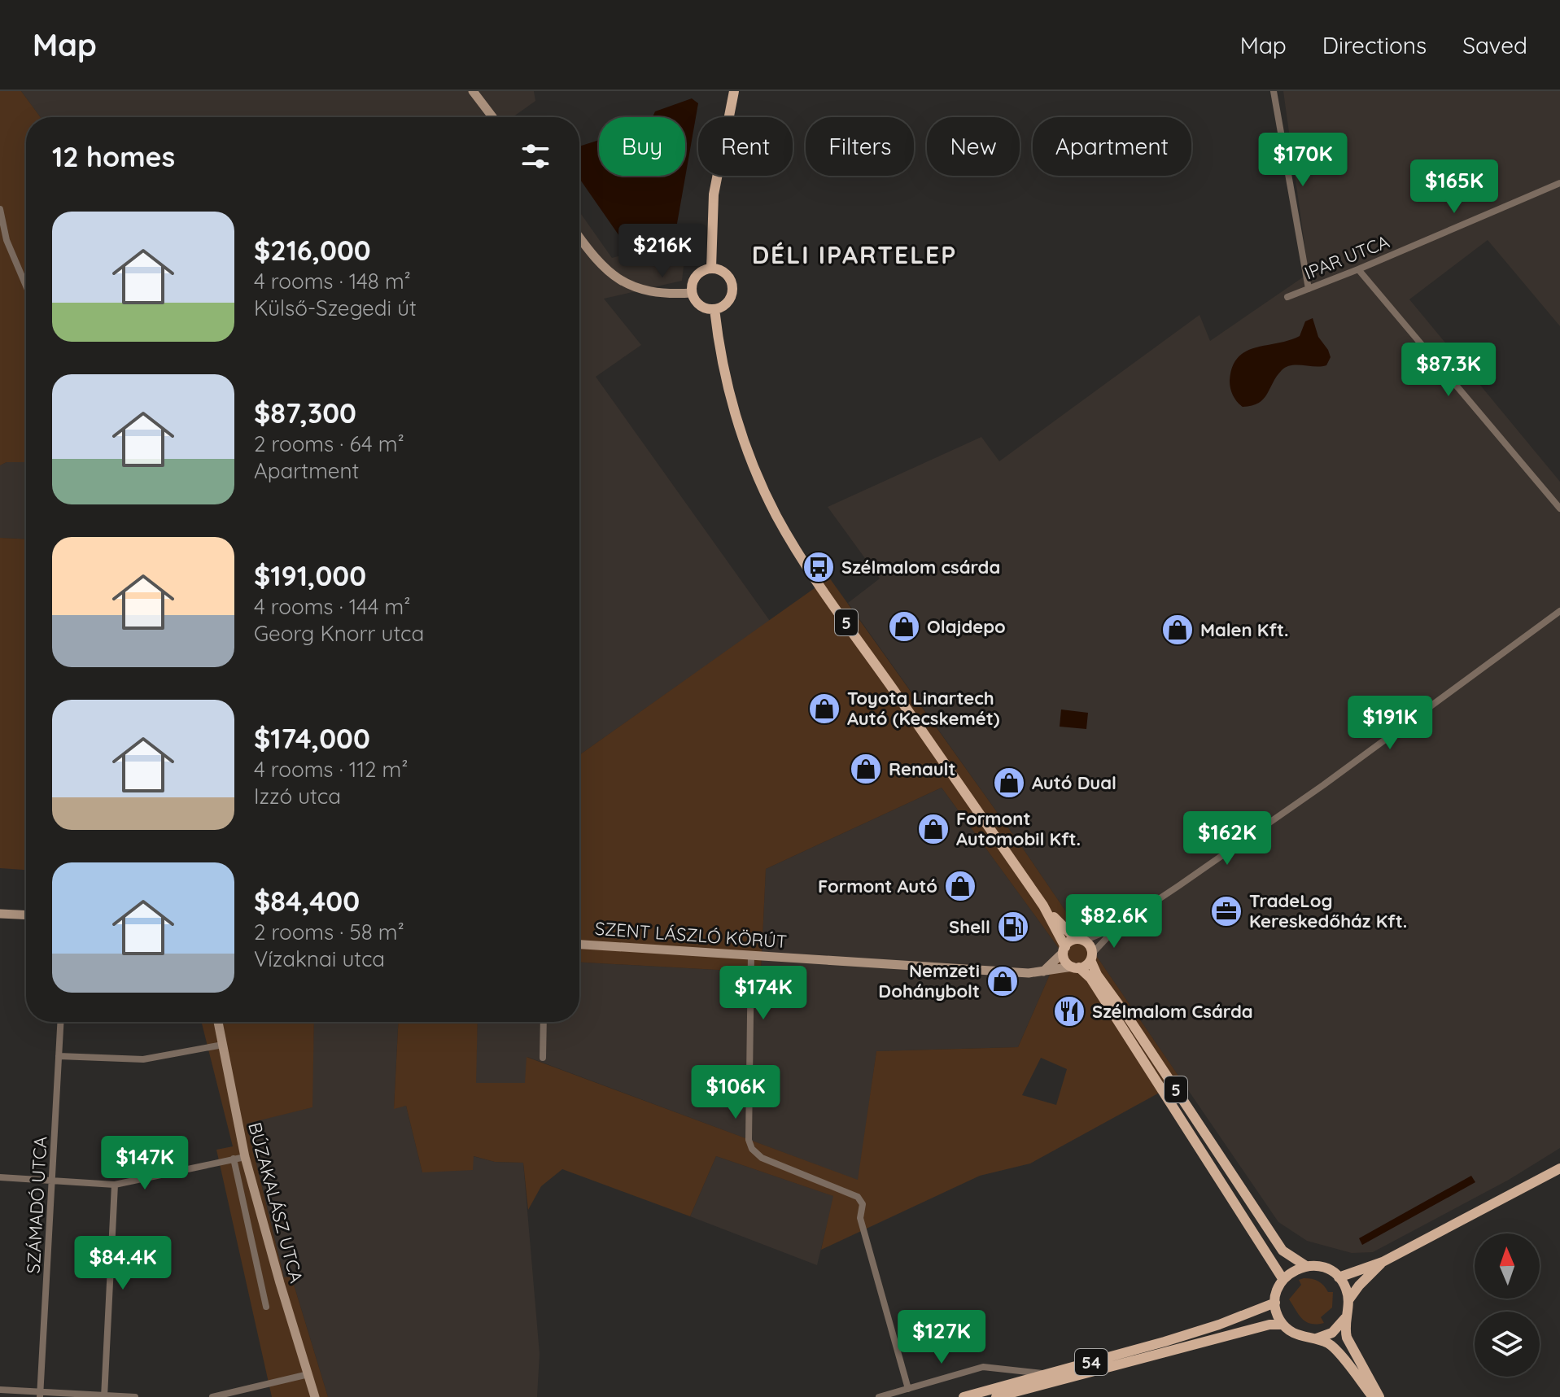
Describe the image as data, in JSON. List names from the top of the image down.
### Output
{
  "streets": {
    "main road": ["5", "54"],
    "street": [
      "IPAR UTCA",
      "SZENT LÁSZLÓ KÖRÚT",
      "BÚZAKALÁSZ UTCA",
      "SZÁMADÓ UTCA"
    ]
  },
  "crossings": [
    ["5", "SZENT LÁSZLÓ KÖRÚT"],
    ["5", "54"]
  ],
  "districts": ["DÉLI IPARTELEP"],
  "places": {
    "bus stop": ["Szélmalom csárda"],
    "shop": [
      "Olajdepo",
      "Malen Kft.",
      "Toyota Linartech Autó (Kecskemét)",
      "Renault",
      "Autó Dual",
      "Formont Automobil Kft.",
      "Formont Autó",
      "Nemzeti Dohánybolt"
    ],
    "office": ["TradeLog Kereskedőház Kft."],
    "fuel station": ["Shell"],
    "restaurant": ["Szélmalom Csárda"]
  },
  "north": "top",
  "page": {
    "header": "Map",
    "nav": ["Map", "Directions", "Saved"],
    "chip": [
      "Buy",
      "Rent",
      "Filters",
      "New",
      "Apartment"
    ],
    "heading": "12 homes",
    "price": [
      "$170K",
      "$165K",
      "$216K",
      "$87.3K",
      "$191K",
      "$162K",
      "$82.6K",
      "$174K",
      "$106K",
      "$147K",
      "$84.4K",
      "$127K"
    ],
    "list": [
      {
        "name": "$216,000",
        "note": "4 rooms · 148 m² · Külső-Szegedi út"
      },
      {
        "name": "$87,300",
        "note": "2 rooms · 64 m² · Apartment"
      },
      {
        "name": "$191,000",
        "note": "4 rooms · 144 m² · Georg Knorr utca"
      },
      {
        "name": "$174,000",
        "note": "4 rooms · 112 m² · Izzó utca"
      },
      {
        "name": "$84,400",
        "note": "2 rooms · 58 m² · Vízaknai utca"
      }
    ]
  }
}
